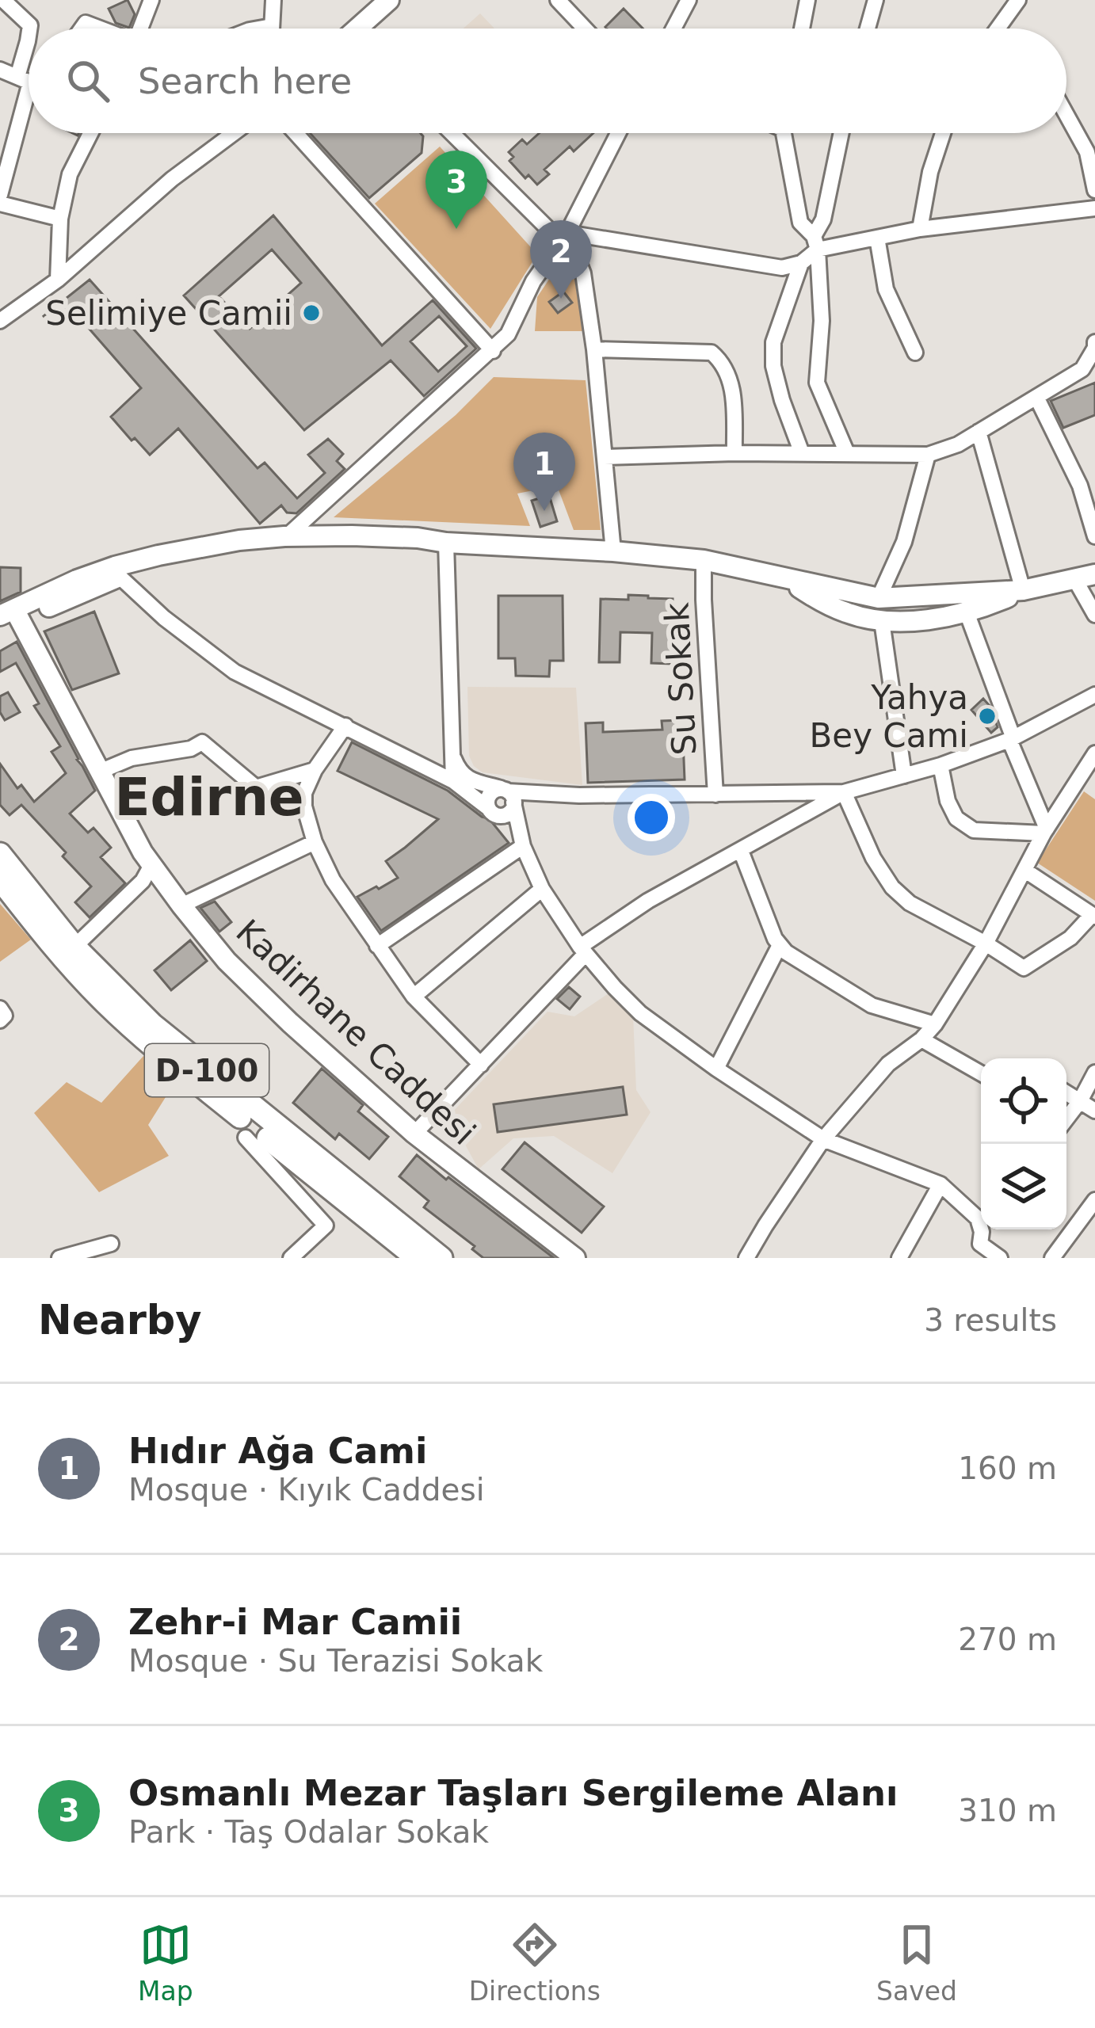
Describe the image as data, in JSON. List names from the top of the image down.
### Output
{
  "streets": {
    "main road": ["Kadirhane Caddesi", "D-100"],
    "street": ["Su Sokak"]
  },
  "districts": ["Edirne"],
  "places": ["Selimiye Camii", "Yahya Bey Cami"],
  "page": {
    "search": "Search here",
    "pins": ["3", "2", "1"],
    "heading": ["Nearby", "3 results"],
    "list": [
      {
        "mark": "1",
        "name": "Hıdır Ağa Cami",
        "note": "Mosque · Kıyık Caddesi",
        "value": "160 m"
      },
      {
        "mark": "2",
        "name": "Zehr-i Mar Camii",
        "note": "Mosque · Su Terazisi Sokak",
        "value": "270 m"
      },
      {
        "mark": "3",
        "name": "Osmanlı Mezar Taşları Sergileme Alanı",
        "note": "Park · Taş Odalar Sokak",
        "value": "310 m"
      }
    ],
    "nav": ["Map", "Directions", "Saved"]
  }
}
